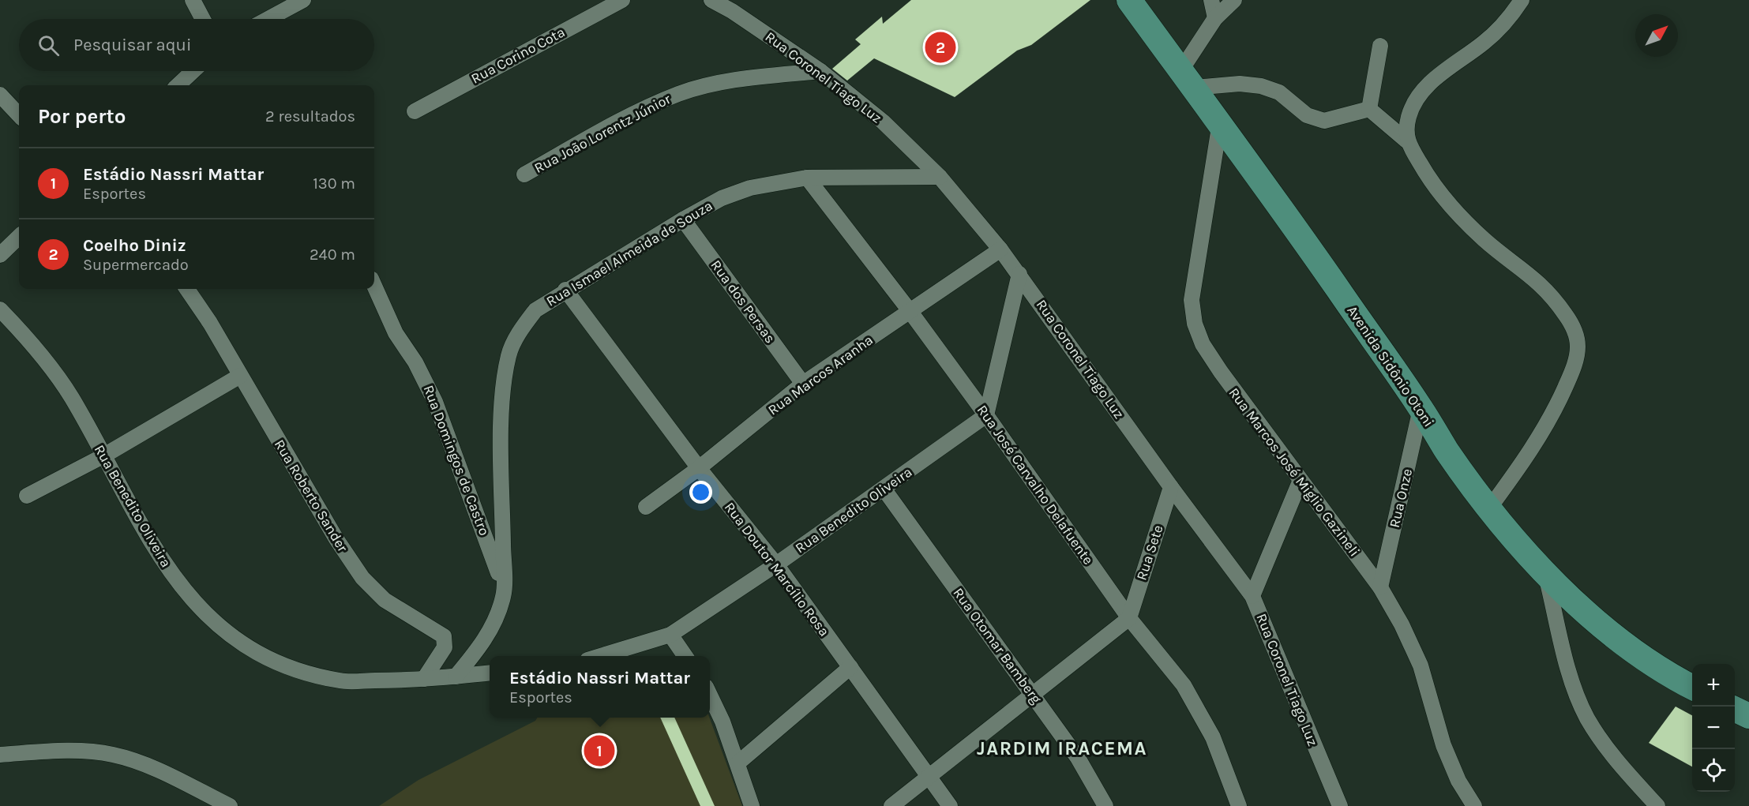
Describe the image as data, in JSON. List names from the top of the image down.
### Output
{
  "streets": {
    "main road": ["Avenida Sidônio Otoni"],
    "street": [
      "Rua Corino Cota",
      "Rua Coronel Tiago Luz",
      "Rua João Lorentz Júnior",
      "Rua Ismael Almeida de Souza",
      "Rua dos Persas",
      "Rua Marcos Aranha",
      "Rua Domingos de Castro",
      "Rua Marcos José Miglio Gazineli",
      "Rua José Carvalho Delafuente",
      "Rua Roberto Sander",
      "Rua Onze",
      "Rua Benedito Oliveira",
      "Rua Sete",
      "Rua Doutor Marcílio Rosa",
      "Rua Otomar Bamberg"
    ]
  },
  "crossings": [
    ["Rua Coronel Tiago Luz", "Rua João Lorentz Júnior"],
    ["Rua Coronel Tiago Luz", "Rua Ismael Almeida de Souza"],
    ["Rua Coronel Tiago Luz", "Rua Marcos Aranha"],
    ["Rua Coronel Tiago Luz", "Rua Sete"],
    ["Rua Ismael Almeida de Souza", "Rua dos Persas"],
    ["Rua Ismael Almeida de Souza", "Rua Domingos de Castro"],
    ["Rua Ismael Almeida de Souza", "Rua José Carvalho Delafuente"],
    ["Rua Ismael Almeida de Souza", "Rua Benedito Oliveira"],
    ["Rua Ismael Almeida de Souza", "Rua Doutor Marcílio Rosa"],
    ["Rua dos Persas", "Rua Marcos Aranha"],
    ["Avenida Sidônio Otoni", "Rua Marcos José Miglio Gazineli"],
    ["Avenida Sidônio Otoni", "Rua Onze"],
    ["Rua Marcos Aranha", "Rua José Carvalho Delafuente"],
    ["Rua Marcos Aranha", "Rua Doutor Marcílio Rosa"],
    ["Rua Marcos José Miglio Gazineli", "Rua Onze"],
    ["Rua José Carvalho Delafuente", "Rua Benedito Oliveira"],
    ["Rua José Carvalho Delafuente", "Rua Sete"],
    ["Rua Roberto Sander", "Rua Benedito Oliveira"],
    ["Rua Benedito Oliveira", "Rua Doutor Marcílio Rosa"],
    ["Rua Benedito Oliveira", "Rua Otomar Bamberg"]
  ],
  "districts": ["JARDIM IRACEMA"],
  "north": "top right",
  "page": {
    "search": "Pesquisar aqui",
    "pins": ["2", "1"],
    "heading": ["Por perto", "2 resultados"],
    "list": [
      {
        "mark": "1",
        "name": "Estádio Nassri Mattar",
        "note": "Esportes",
        "value": "130 m"
      },
      {
        "mark": "2",
        "name": "Coelho Diniz",
        "note": "Supermercado",
        "value": "240 m"
      }
    ],
    "popup": ["Estádio Nassri Mattar", "Esportes"],
    "map_buttons": ["+", "−"]
  }
}
